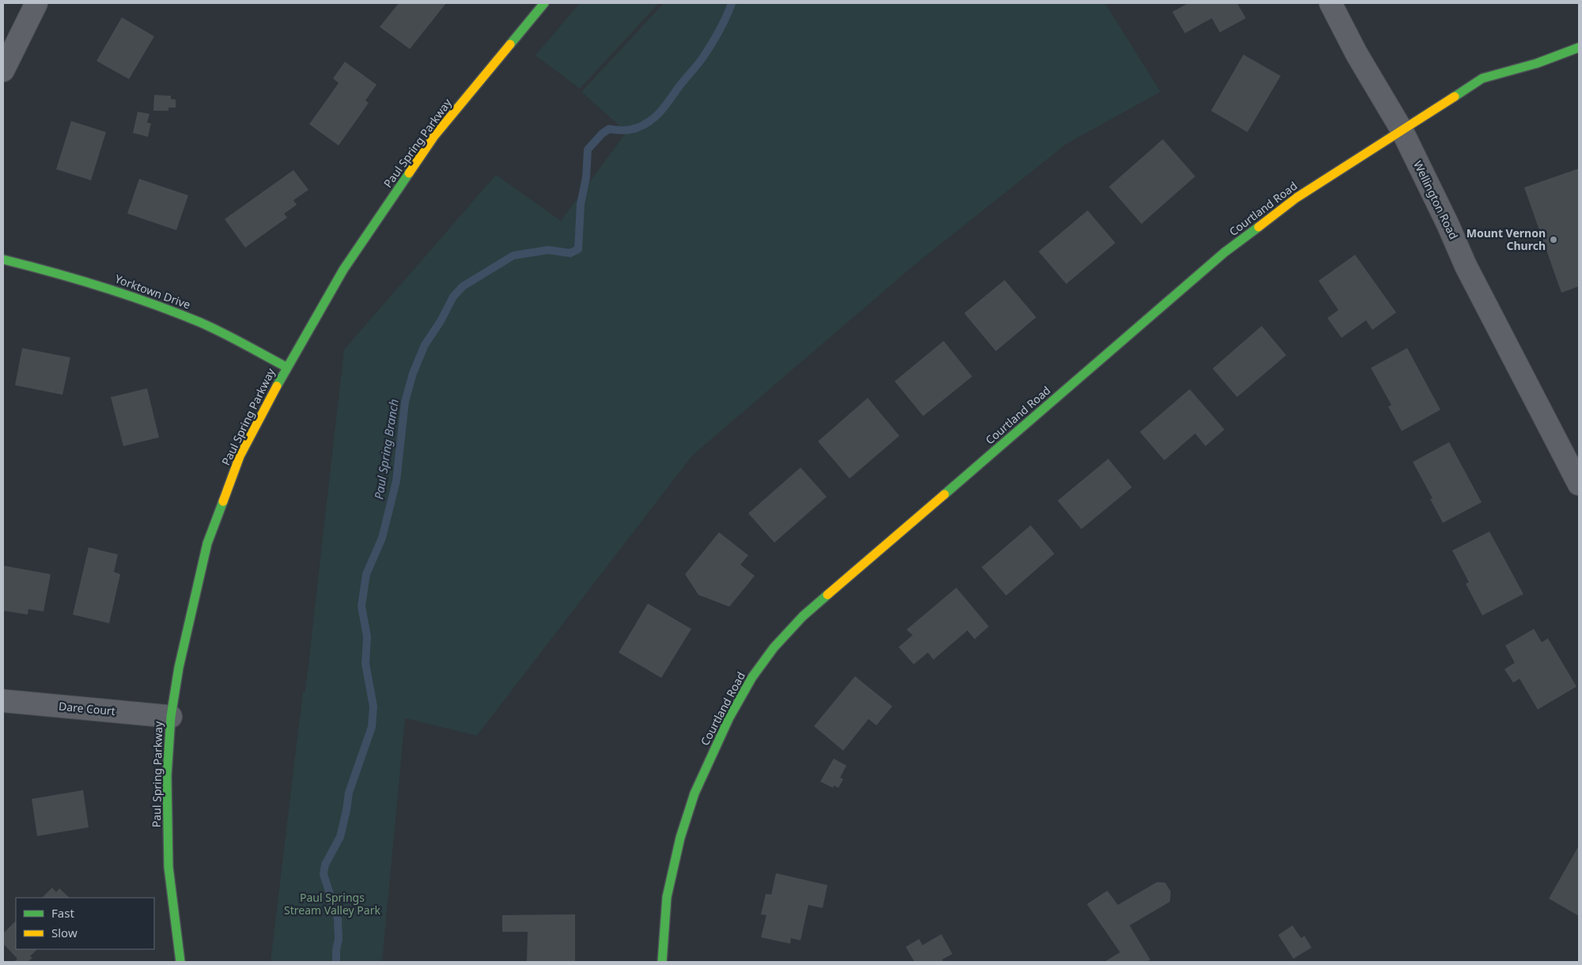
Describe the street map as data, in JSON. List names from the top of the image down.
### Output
{
  "streets": {
    "street": [
      "Paul Spring Parkway",
      "Wellington Road",
      "Courtland Road",
      "Yorktown Drive",
      "Dare Court"
    ]
  },
  "crossings": [
    ["Paul Spring Parkway", "Yorktown Drive"],
    ["Paul Spring Parkway", "Dare Court"],
    ["Wellington Road", "Courtland Road"]
  ],
  "water": ["Paul Spring Branch"],
  "parks": ["Paul Springs Stream Valley Park"],
  "places": ["Mount Vernon Church"],
  "legend": ["Fast", "Slow"]
}
